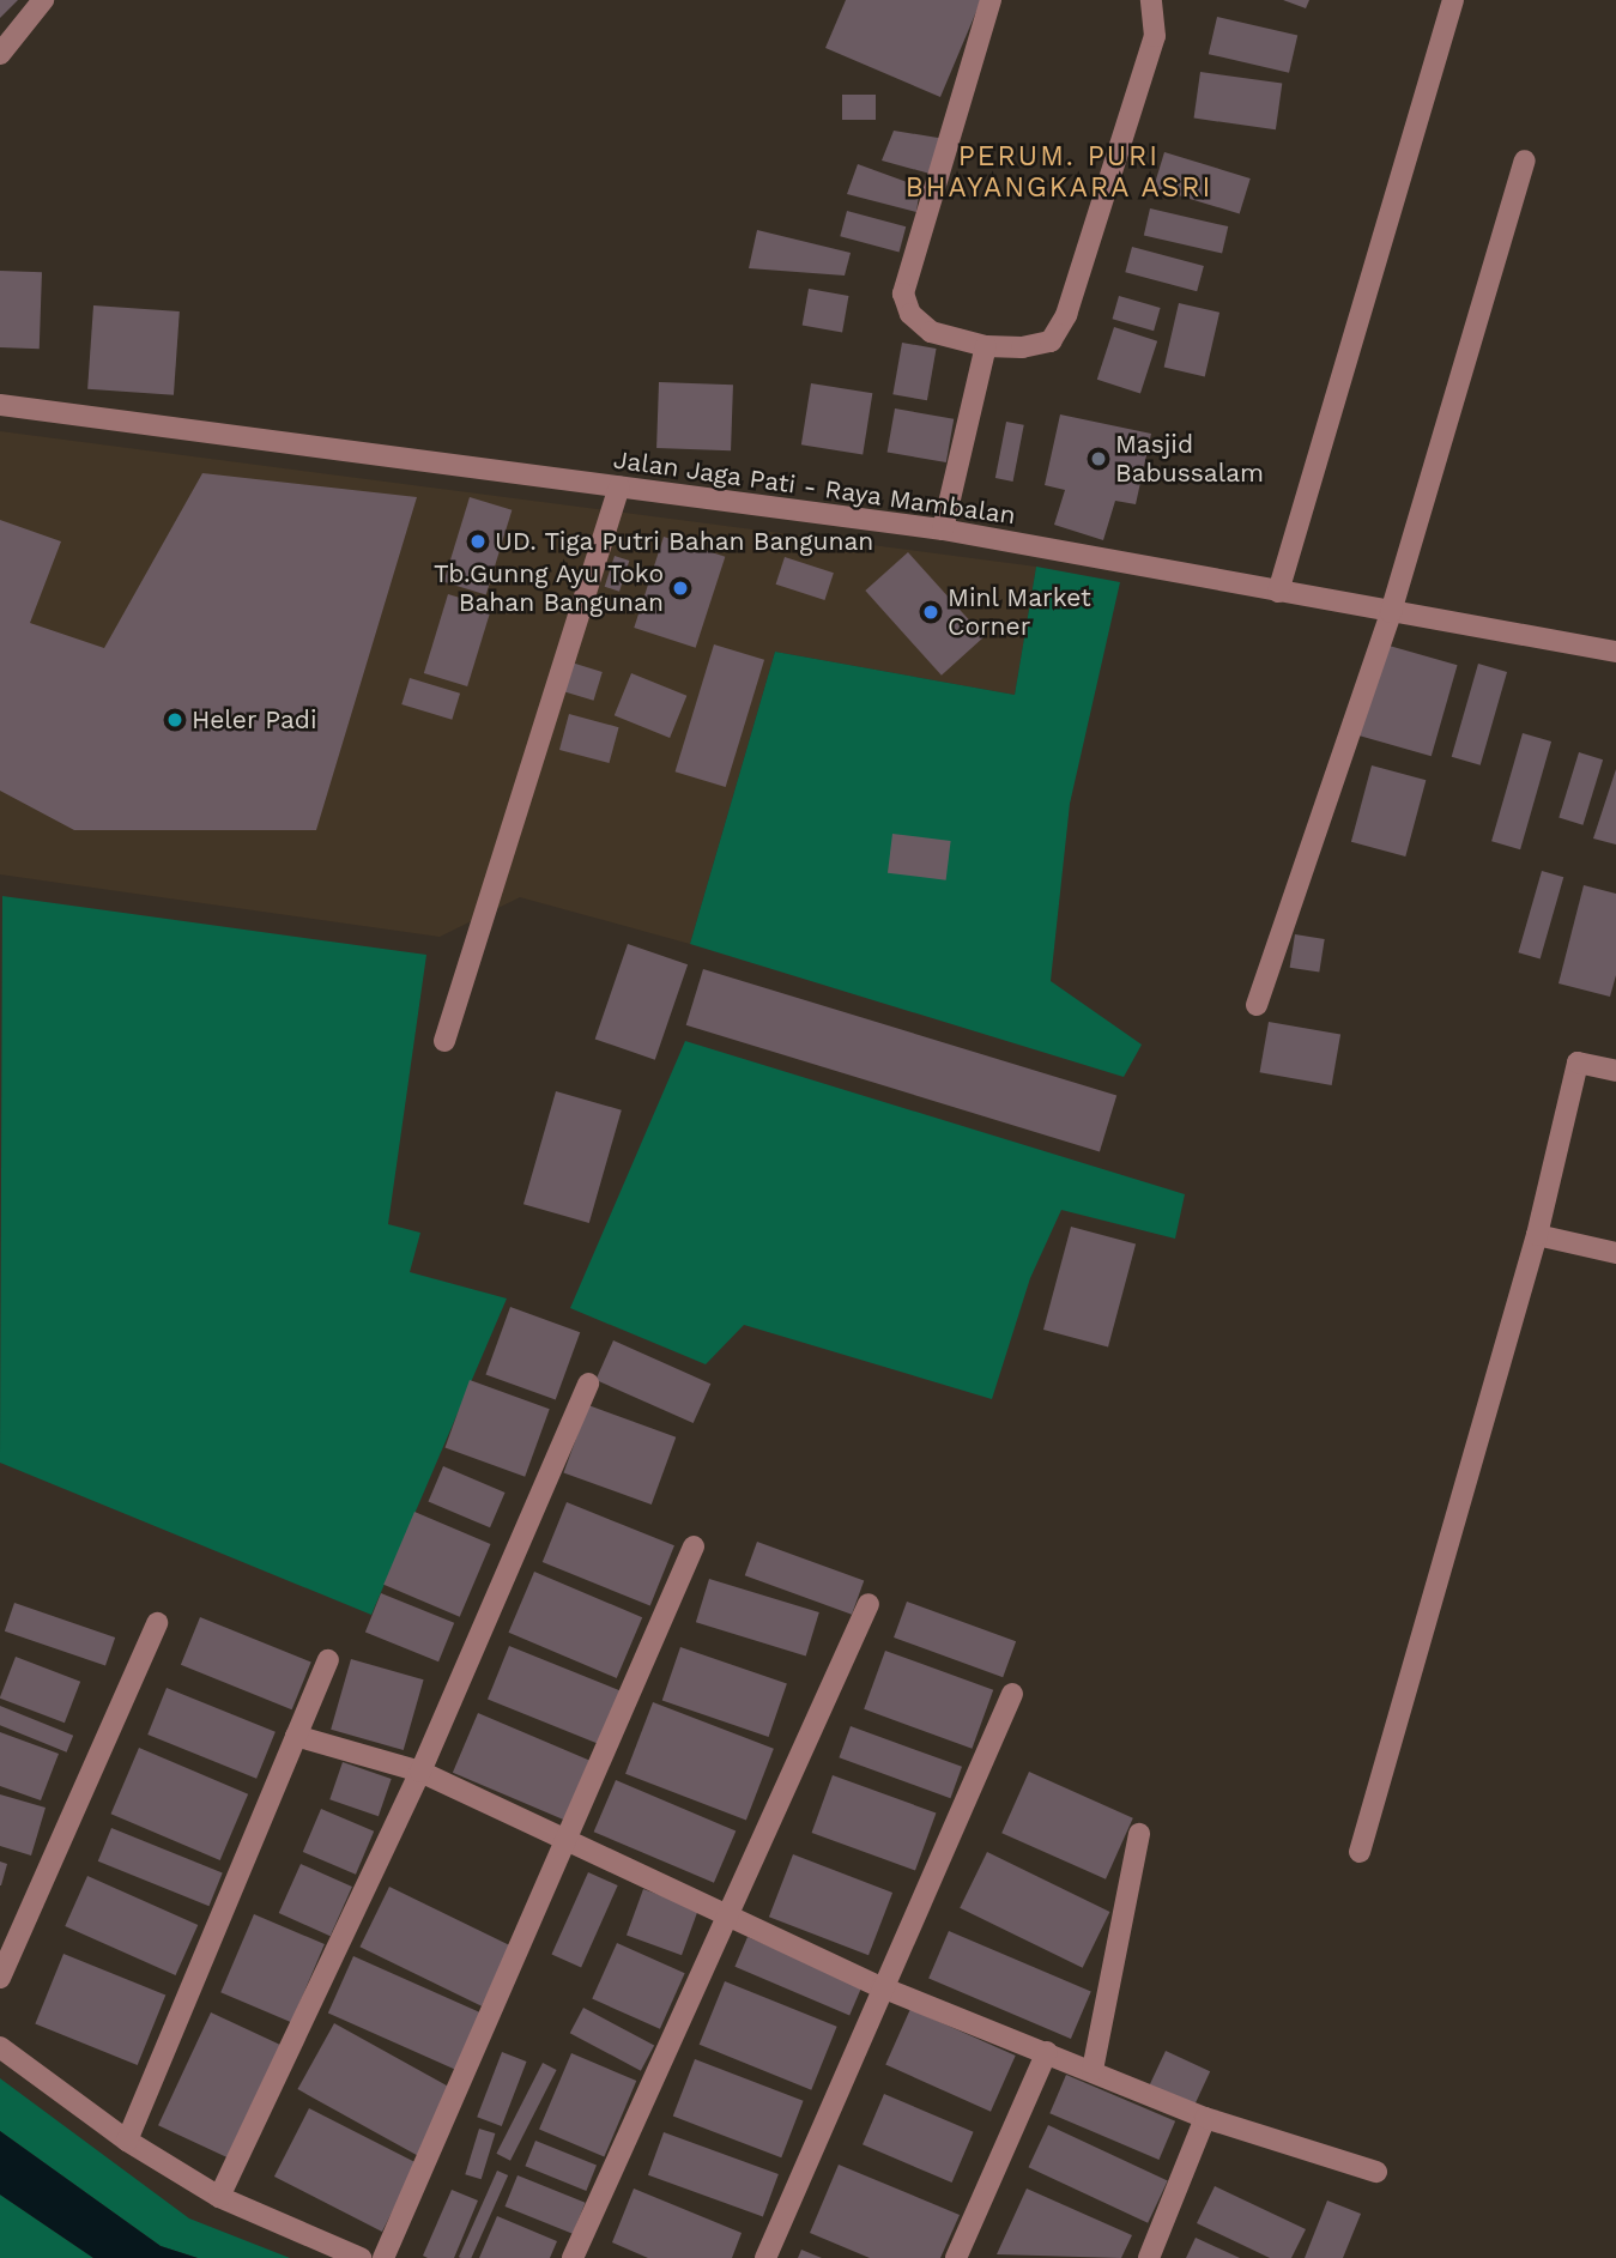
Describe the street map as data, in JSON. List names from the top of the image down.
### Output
{
  "streets": {
    "street": ["Jalan Jaga Pati - Raya Mambalan"]
  },
  "districts": ["PERUM. PURI BHAYANGKARA ASRI"],
  "places": [
    "Masjid Babussalam",
    "UD. Tiga Putri Bahan Bangunan",
    "Tb.Gunng Ayu Toko Bahan Bangunan",
    "Minl Market Corner",
    "Heler Padi"
  ]
}
